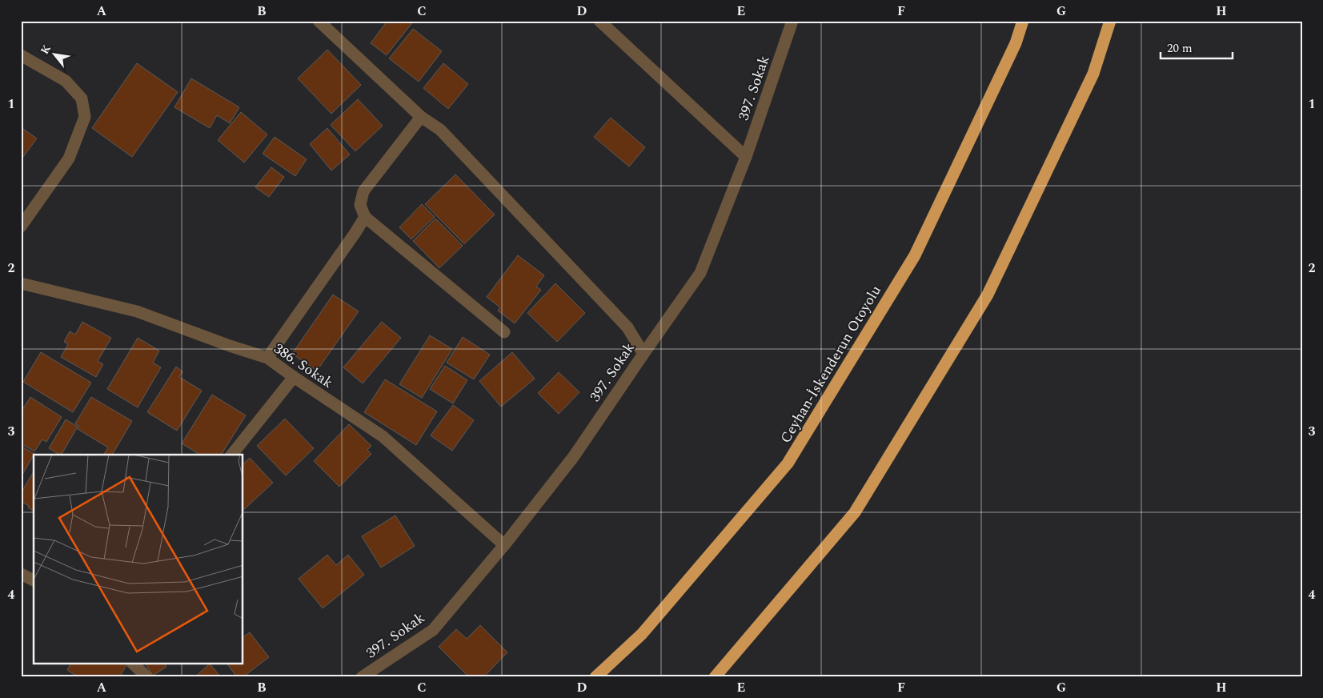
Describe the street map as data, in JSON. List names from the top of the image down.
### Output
{
  "streets": {
    "highway": ["Ceyhan-İskenderun Otoyolu"],
    "street": ["397. Sokak", "386. Sokak"]
  },
  "crossings": [
    ["397. Sokak", "386. Sokak"]
  ],
  "scale_bar": "20 m",
  "north": "top left",
  "grid": {
    "columns": [
      "A",
      "B",
      "C",
      "D",
      "E",
      "F",
      "G",
      "H"
    ],
    "rows": [
      "1",
      "2",
      "3",
      "4"
    ]
  }
}
